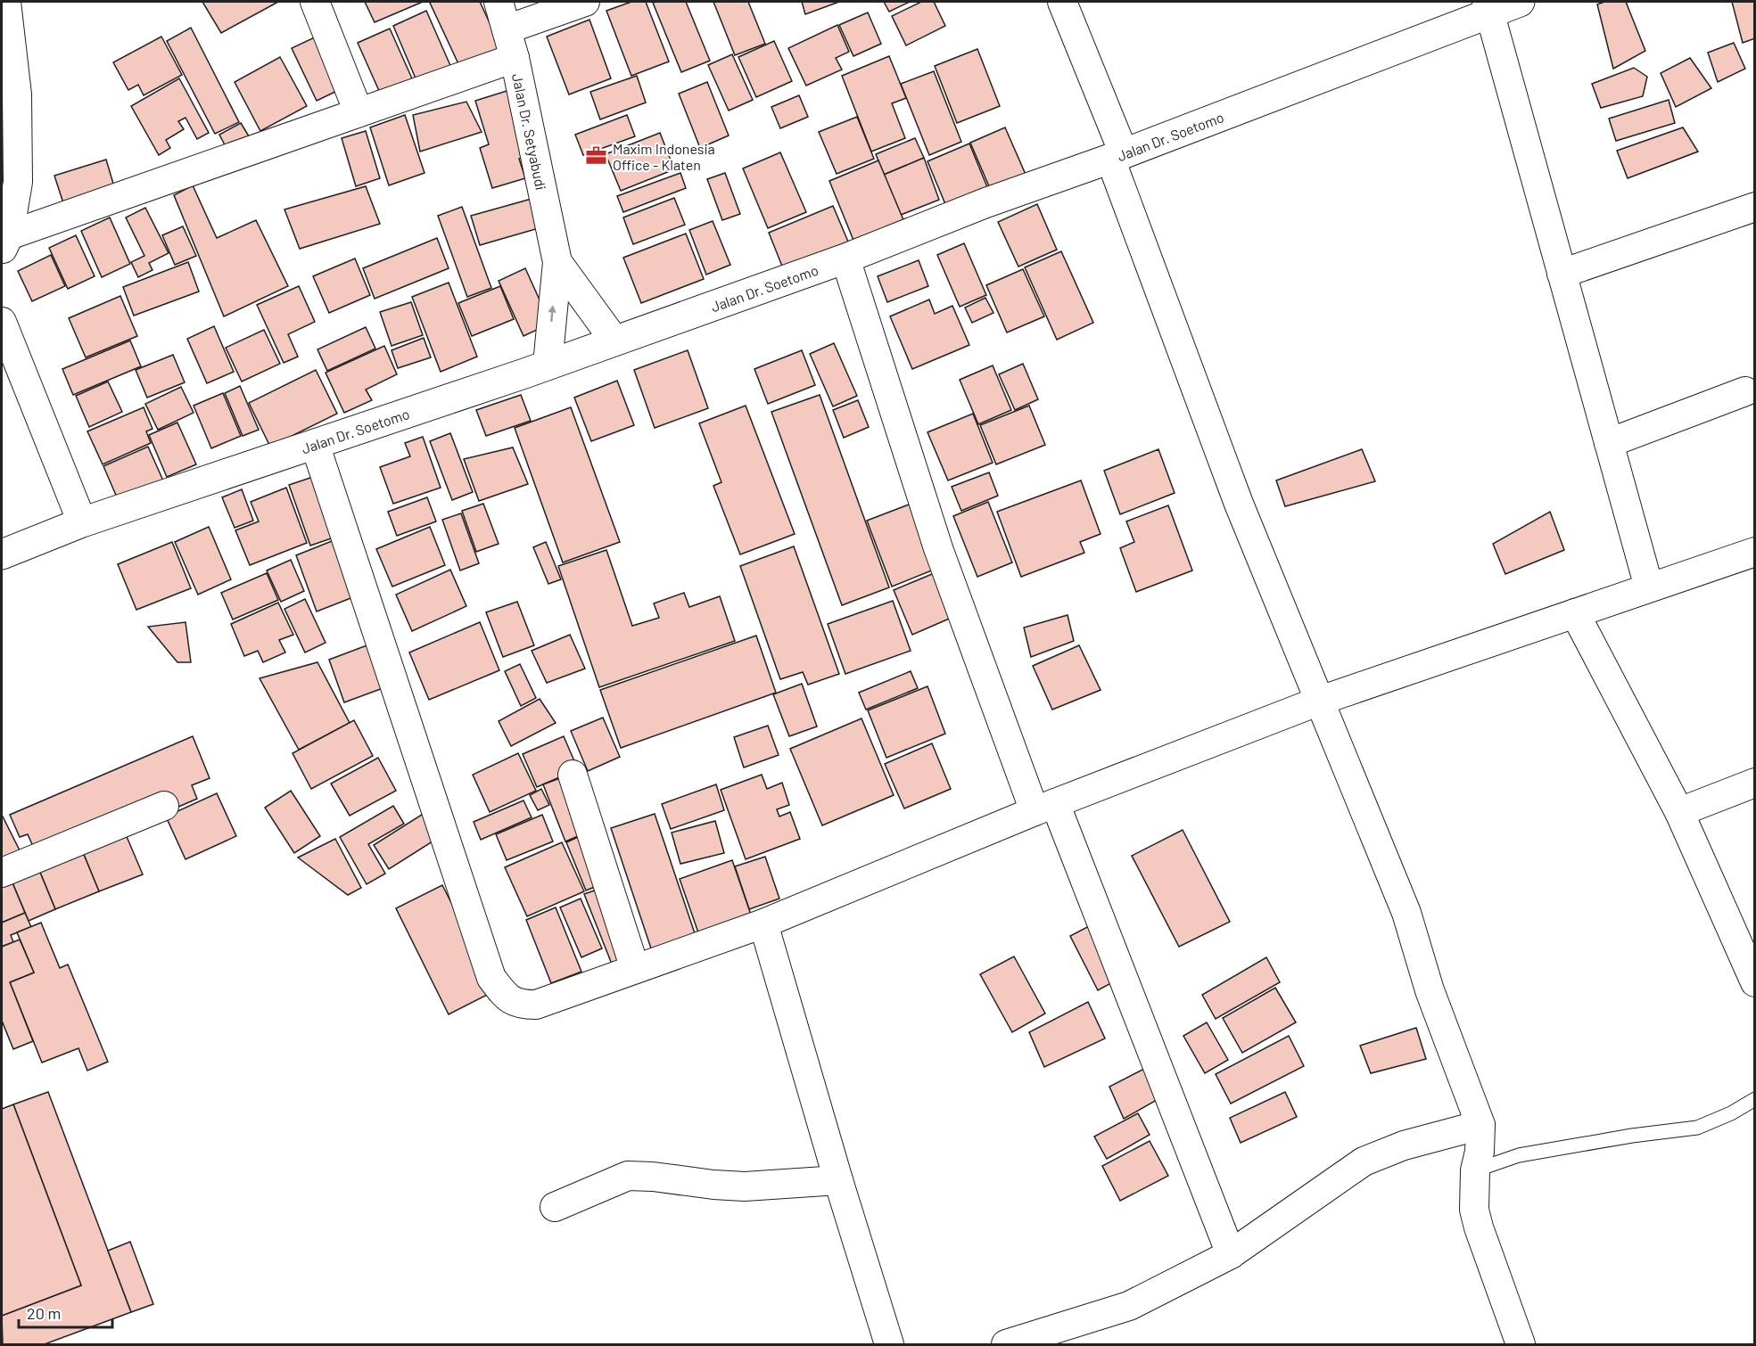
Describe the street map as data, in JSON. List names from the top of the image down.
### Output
{
  "streets": {
    "street": ["Jalan Dr. Setyabudi", "Jalan Dr. Soetomo"]
  },
  "crossings": [
    ["Jalan Dr. Setyabudi", "Jalan Dr. Soetomo"]
  ],
  "places": {
    "office": ["Maxim Indonesia Office - Klaten"]
  },
  "scale_bar": "20 m"
}
